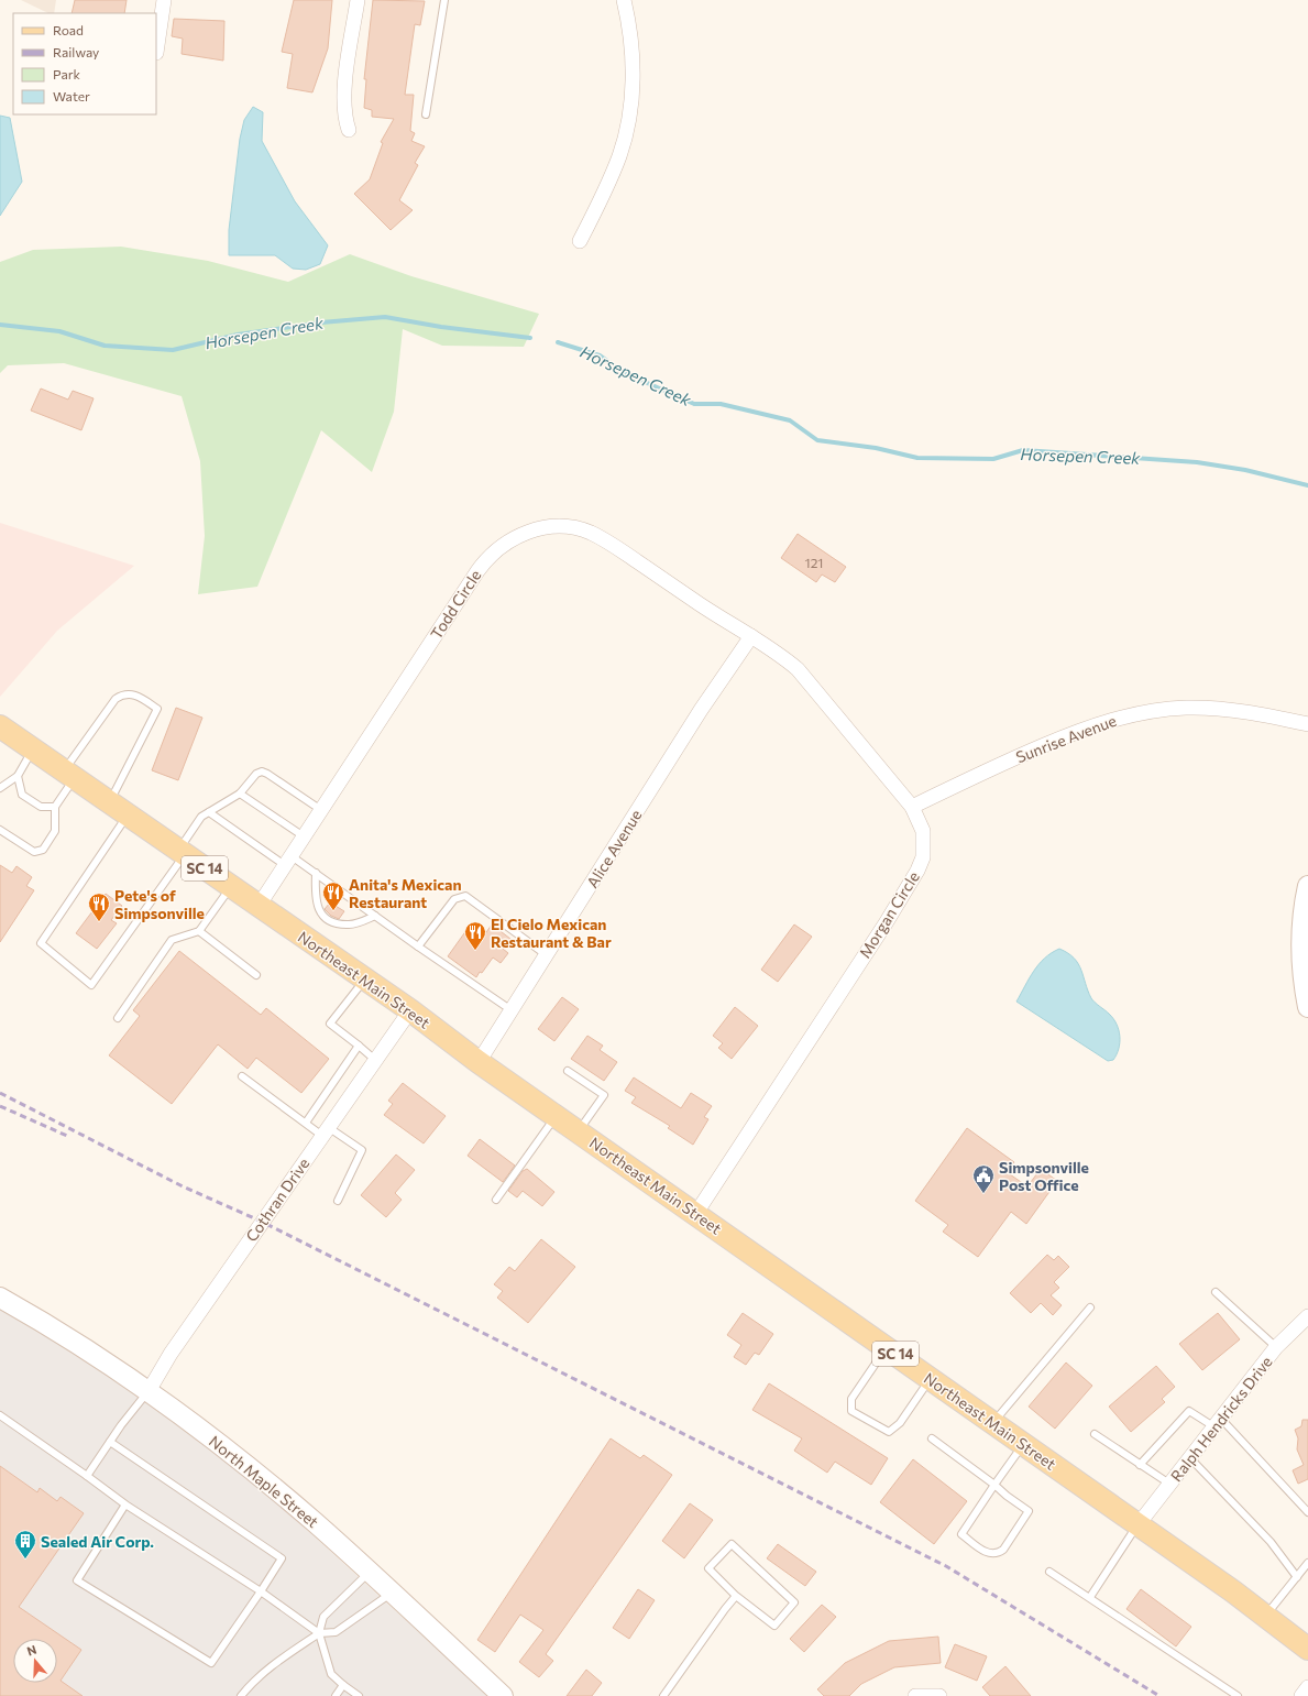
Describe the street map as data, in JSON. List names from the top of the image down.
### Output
{
  "streets": {
    "main road": ["SC 14", "Northeast Main Street"],
    "street": [
      "Todd Circle",
      "Sunrise Avenue",
      "Alice Avenue",
      "Morgan Circle",
      "Cothran Drive",
      "Ralph Hendricks Drive",
      "North Maple Street"
    ]
  },
  "crossings": [
    ["Todd Circle", "Alice Avenue"],
    ["Todd Circle", "Morgan Circle"],
    ["Todd Circle", "Northeast Main Street"],
    ["Sunrise Avenue", "Morgan Circle"],
    ["Alice Avenue", "Morgan Circle"],
    ["Alice Avenue", "Northeast Main Street"],
    ["Morgan Circle", "Northeast Main Street"],
    ["Northeast Main Street", "Cothran Drive"],
    ["Northeast Main Street", "Ralph Hendricks Drive"],
    ["Cothran Drive", "North Maple Street"]
  ],
  "water": ["Horsepen Creek"],
  "places": {
    "restaurant": ["Anita's Mexican Restaurant", "Pete's of Simpsonville", "El Cielo Mexican Restaurant & Bar"],
    "public building": ["Simpsonville Post Office"],
    "building": ["Sealed Air Corp."]
  },
  "house_numbers": ["121"],
  "legend": [
    "Road",
    "Railway",
    "Park",
    "Water"
  ],
  "north": "top"
}
